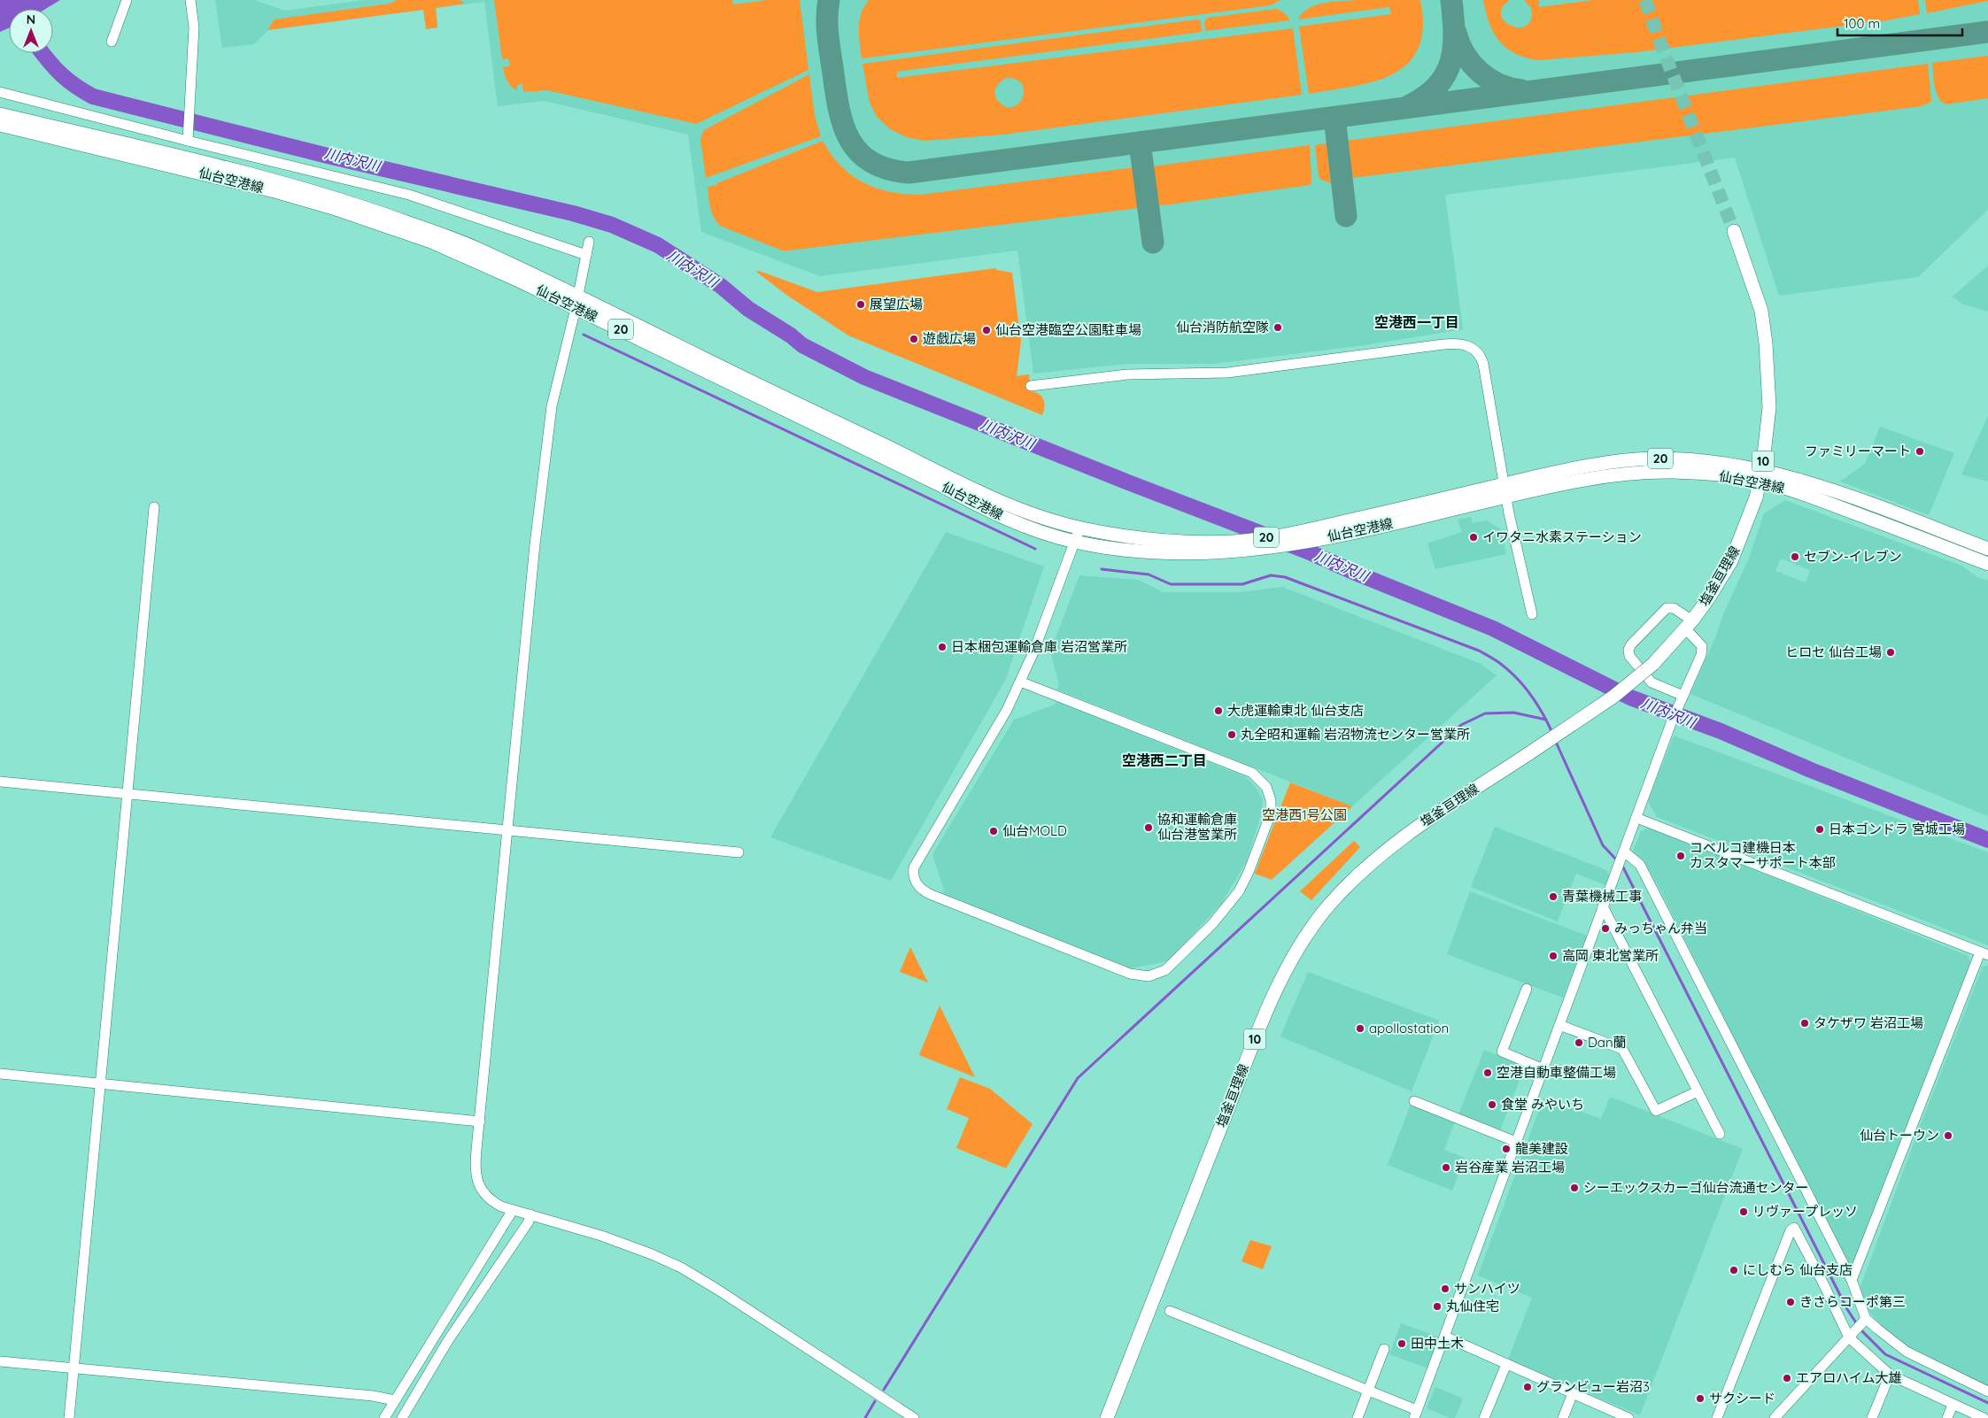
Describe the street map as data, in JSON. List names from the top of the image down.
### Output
{
  "streets": {
    "main road": [
      "仙台空港線",
      "20",
      "10",
      "塩釜亘理線"
    ]
  },
  "crossings": [
    ["仙台空港線", "塩釜亘理線"]
  ],
  "districts": ["空港西一丁目", "空港西二丁目"],
  "water": ["川内沢川"],
  "parks": ["空港西1号公園"],
  "places": [
    "展望広場",
    "仙台消防航空隊",
    "仙台空港臨空公園駐車場",
    "遊戯広場",
    "ファミリーマート",
    "イワタニ水素ステーション",
    "セブン-イレブン",
    "日本梱包運輸倉庫 岩沼営業所",
    "ヒロセ 仙台工場",
    "大虎運輸東北 仙台支店",
    "丸全昭和運輸 岩沼物流センター営業所",
    "協和運輸倉庫 仙台港営業所",
    "日本ゴンドラ 宮城工場",
    "仙台MOLD",
    "コベルコ建機日本 カスタマーサポート本部",
    "青葉機械工事",
    "みっちゃん弁当",
    "高岡 東北営業所",
    "タケザワ 岩沼工場",
    "apollostation",
    "Dan蘭",
    "空港自動車整備工場",
    "食堂 みやいち",
    "仙台トーウン",
    "龍美建設",
    "岩谷産業 岩沼工場",
    "シーエックスカーゴ仙台流通センター",
    "リヴァープレッソ",
    "にしむら 仙台支店",
    "サンハイツ",
    "きさらコーポ第三",
    "丸仙住宅",
    "田中土木",
    "エアロハイム大雄",
    "グランビュー岩沼3",
    "サクシード"
  ],
  "scale_bar": "100 m",
  "north": "top"
}
